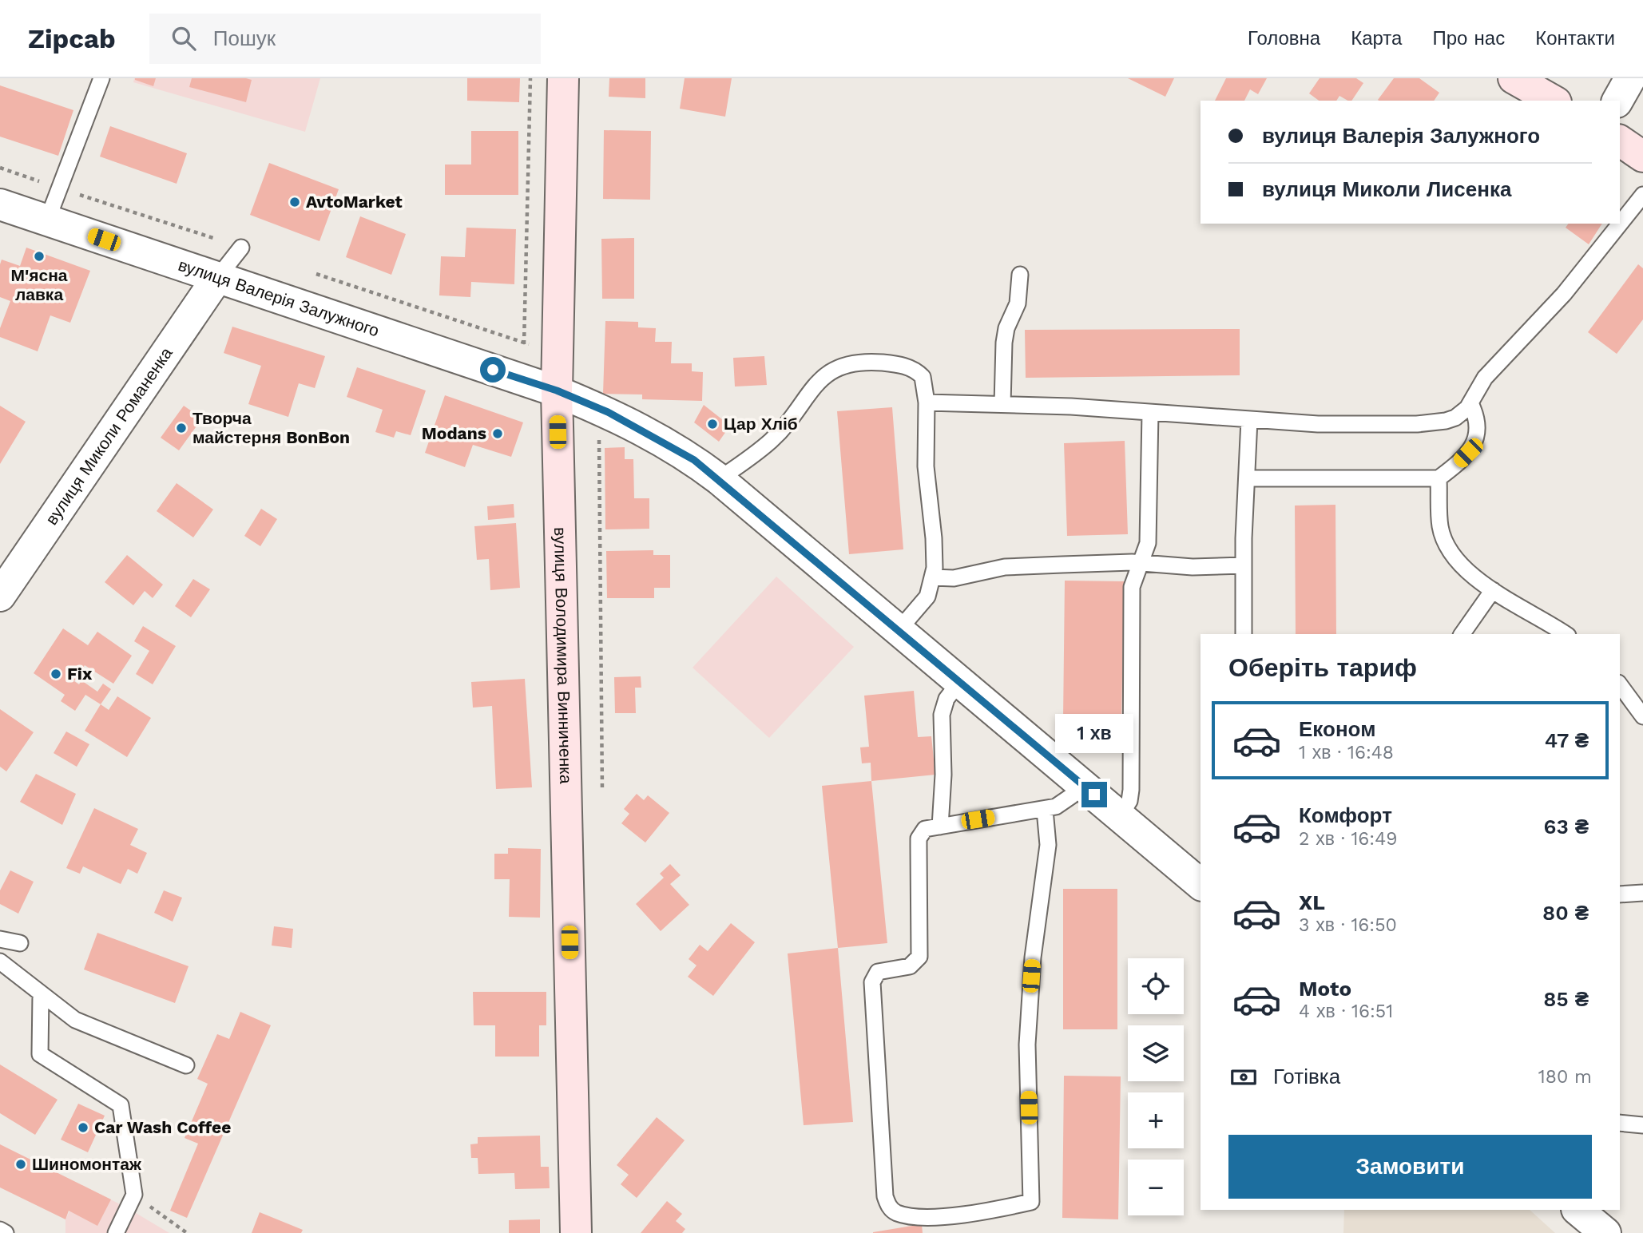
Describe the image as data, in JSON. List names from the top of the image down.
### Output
{
  "streets": {
    "main road": ["вулиця Володимира Винниченка"],
    "street": ["вулиця Валерія Залужного", "вулиця Миколи Романенка"]
  },
  "crossings": [
    ["вулиця Валерія Залужного", "вулиця Миколи Романенка"],
    ["вулиця Валерія Залужного", "вулиця Володимира Винниченка"]
  ],
  "places": [
    "AvtoMarket",
    "М'ясна лавка",
    "Цар Хліб",
    "Творча майстерня BonBon",
    "Modans",
    "Fix",
    "Car Wash Coffee",
    "Шиномонтаж"
  ],
  "page": {
    "header": "Zipcab",
    "search": "Пошук",
    "nav": [
      "Головна",
      "Карта",
      "Про нас",
      "Контакти"
    ],
    "banner": ["вулиця Валерія Залужного", "вулиця Миколи Лисенка"],
    "heading": "Оберіть тариф",
    "list": [
      {
        "name": "Економ",
        "note": "1 хв · 16:48",
        "value": "47 ₴"
      },
      {
        "name": "Комфорт",
        "note": "2 хв · 16:49",
        "value": "63 ₴"
      },
      {
        "name": "XL",
        "note": "3 хв · 16:50",
        "value": "80 ₴"
      },
      {
        "name": "Moto",
        "note": "4 хв · 16:51",
        "value": "85 ₴"
      }
    ],
    "bubble": "1 хв",
    "map_buttons": ["+", "−"],
    "pay": ["Готівка", "180 m"],
    "buttons": "Замовити"
  }
}
